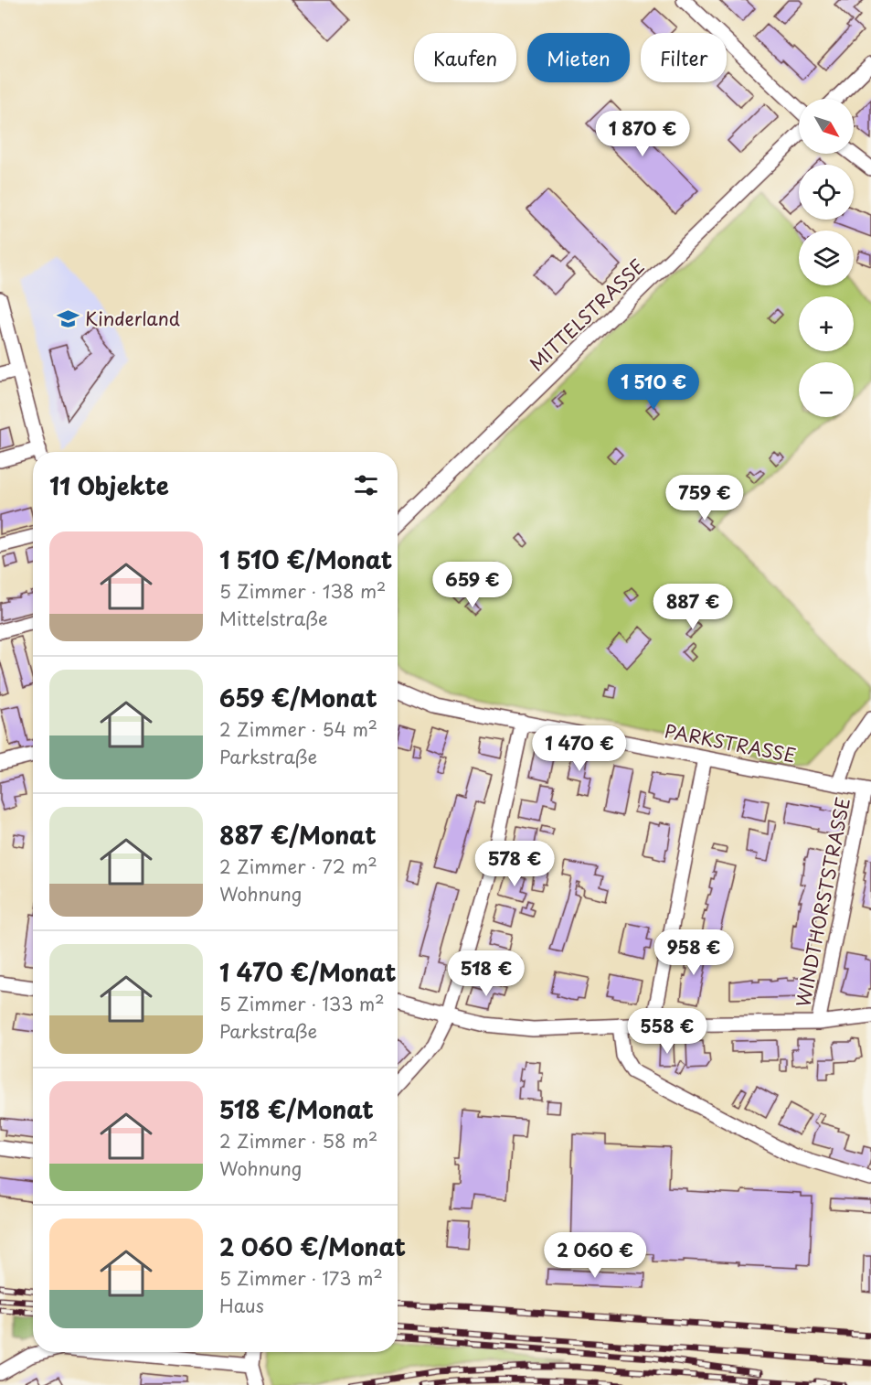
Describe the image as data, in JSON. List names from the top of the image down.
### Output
{
  "streets": {
    "street": ["MITTELSTRASSE", "PARKSTRASSE", "WINDTHORSTSTRASSE"]
  },
  "crossings": [
    ["PARKSTRASSE", "WINDTHORSTSTRASSE"]
  ],
  "places": {
    "school or university": ["Kinderland"]
  },
  "north": "bottom right",
  "page": {
    "chip": ["Kaufen", "Mieten", "Filter"],
    "map_buttons": ["+", "−"],
    "price": [
      "1 870 €",
      "1 510 €",
      "759 €",
      "659 €",
      "887 €",
      "1 470 €",
      "578 €",
      "958 €",
      "518 €",
      "558 €",
      "2 060 €"
    ],
    "heading": "11 Objekte",
    "list": [
      {
        "name": "1 510 €/Monat",
        "note": "5 Zimmer · 138 m² · Mittelstraße"
      },
      {
        "name": "659 €/Monat",
        "note": "2 Zimmer · 54 m² · Parkstraße"
      },
      {
        "name": "887 €/Monat",
        "note": "2 Zimmer · 72 m² · Wohnung"
      },
      {
        "name": "1 470 €/Monat",
        "note": "5 Zimmer · 133 m² · Parkstraße"
      },
      {
        "name": "518 €/Monat",
        "note": "2 Zimmer · 58 m² · Wohnung"
      },
      {
        "name": "2 060 €/Monat",
        "note": "5 Zimmer · 173 m² · Haus"
      }
    ]
  }
}
